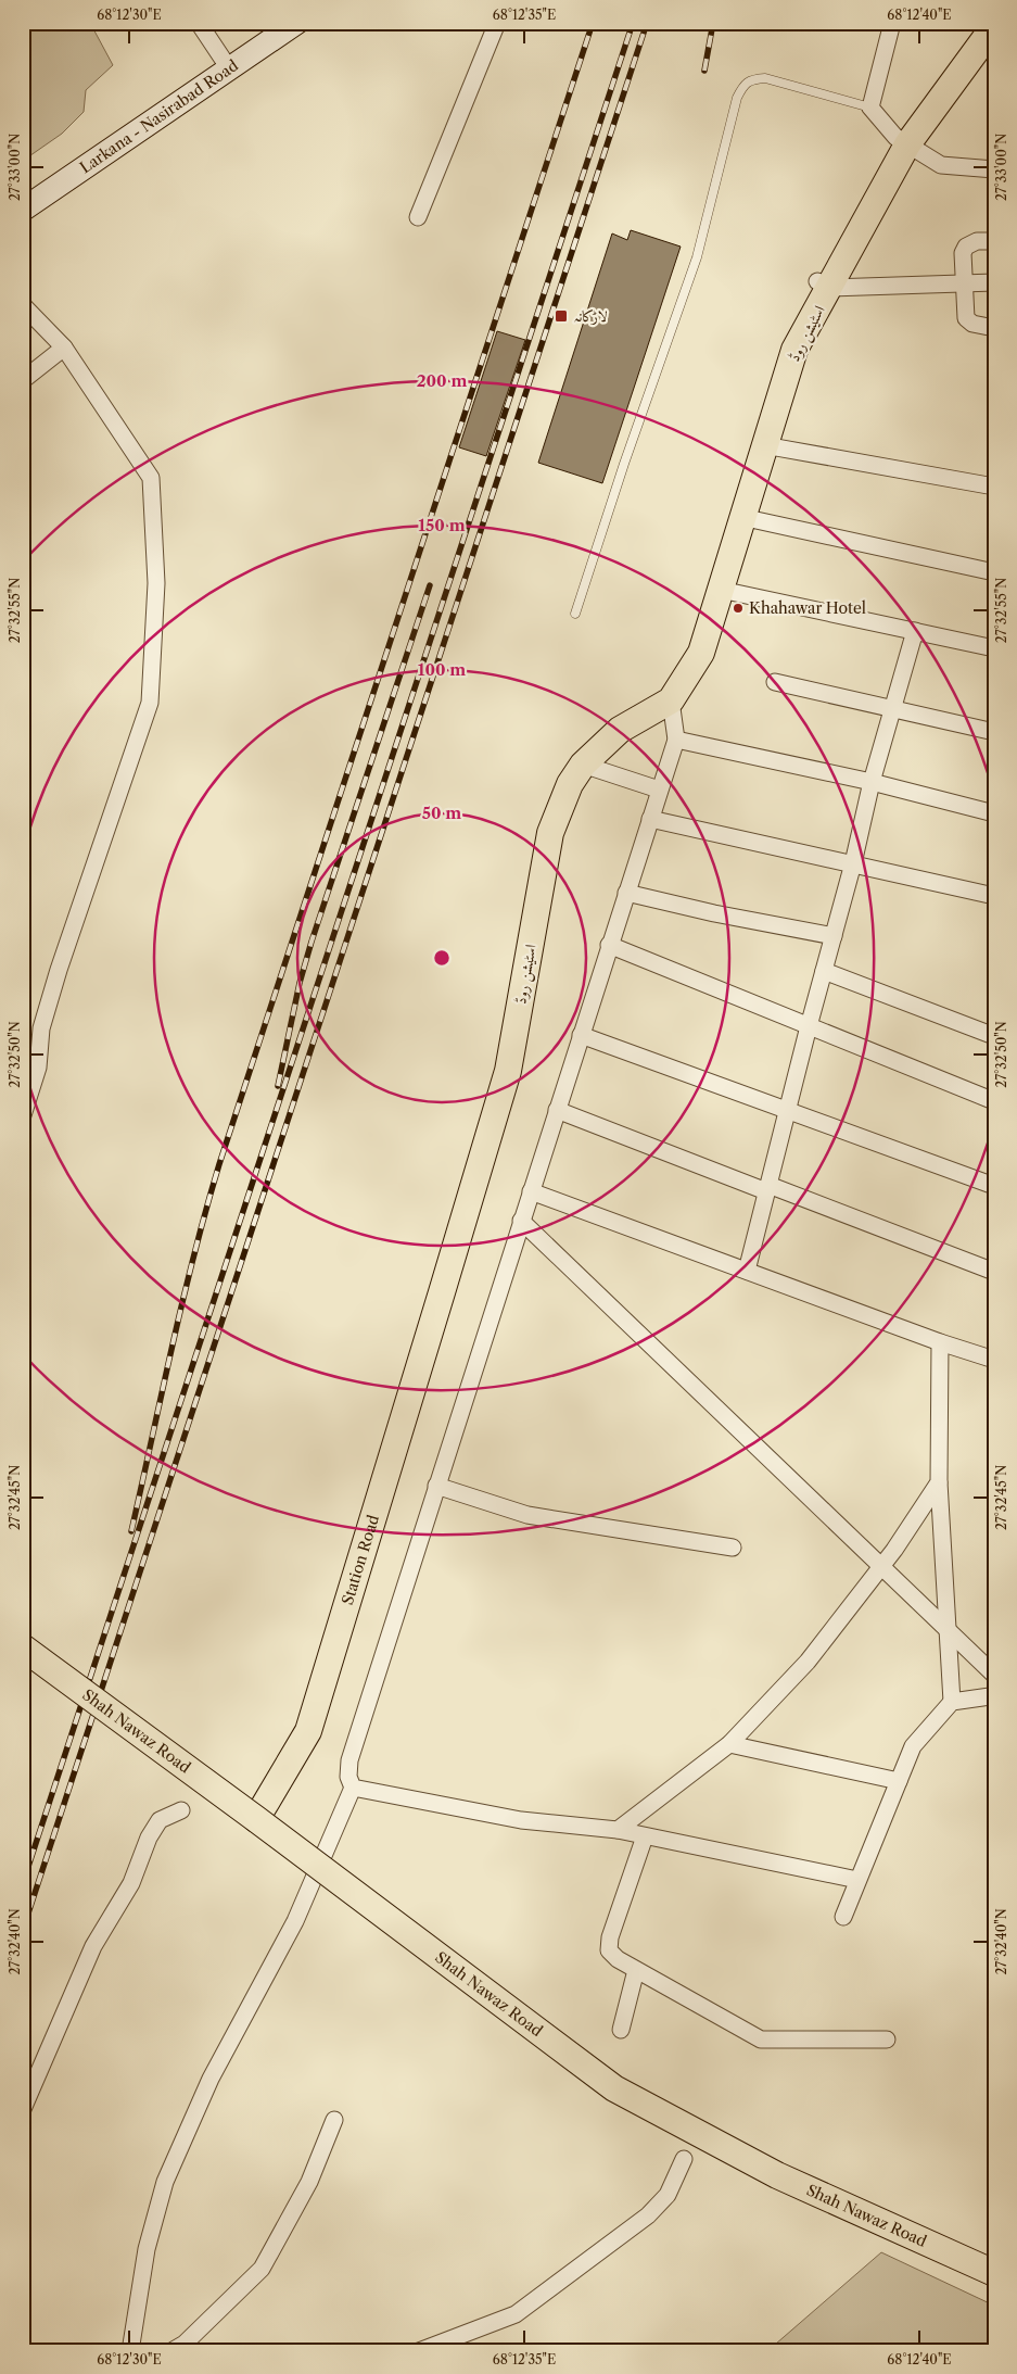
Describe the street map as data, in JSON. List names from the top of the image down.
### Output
{
  "streets": {
    "main road": [
      "Larkana - Nasirabad Road",
      "اسٹیشن روڈ",
      "Station Road",
      "Shah Nawaz Road"
    ]
  },
  "crossings": [
    ["اسٹیشن روڈ", "Station Road"],
    ["Station Road", "Shah Nawaz Road"]
  ],
  "places": {
    "transit": ["لاڑکانہ"],
    "other": ["Khahawar Hotel"]
  },
  "coordinates": [
    "68°12'30\"E",
    "68°12'35\"E",
    "68°12'40\"E",
    "27°33'00\"N",
    "27°32'55\"N",
    "27°32'50\"N",
    "27°32'45\"N",
    "27°32'40\"N"
  ],
  "rings": [
    "200 m",
    "150 m",
    "100 m",
    "50 m"
  ]
}
